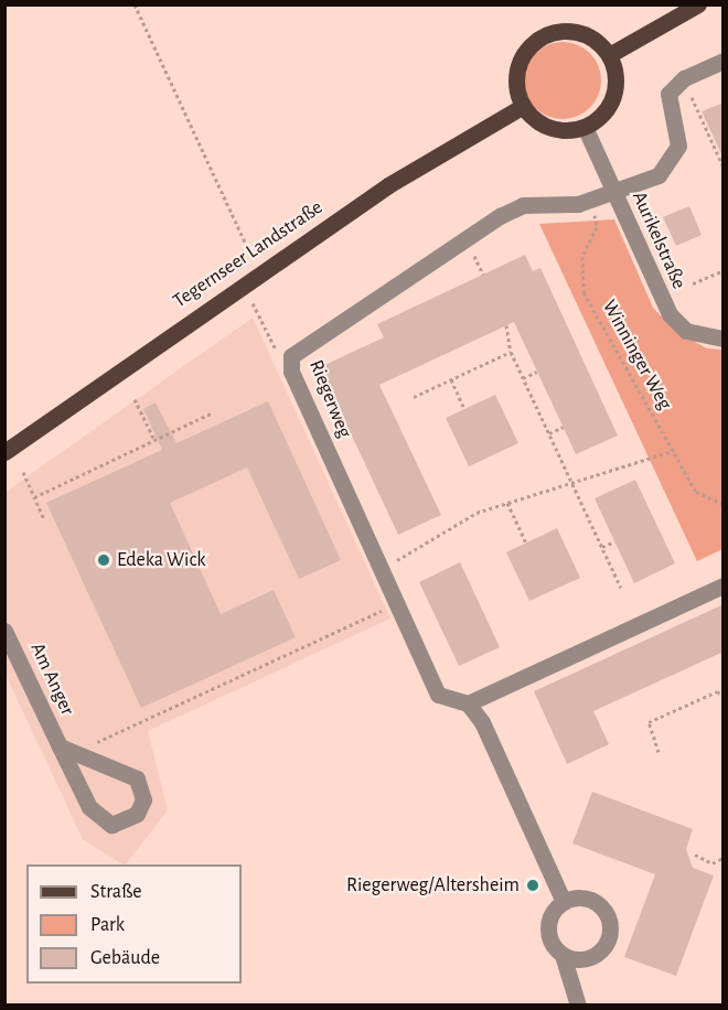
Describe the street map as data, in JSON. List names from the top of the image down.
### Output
{
  "streets": {
    "main road": ["Tegernseer Landstraße"],
    "street": ["Aurikelstraße", "Riegerweg", "Am Anger"],
    "path": ["Winninger Weg"]
  },
  "crossings": [
    ["Aurikelstraße", "Tegernseer Landstraße"],
    ["Aurikelstraße", "Riegerweg"],
    ["Winninger Weg", "Riegerweg"]
  ],
  "places": ["Edeka Wick", "Riegerweg/Altersheim"],
  "legend": ["Straße", "Park", "Gebäude"]
}
